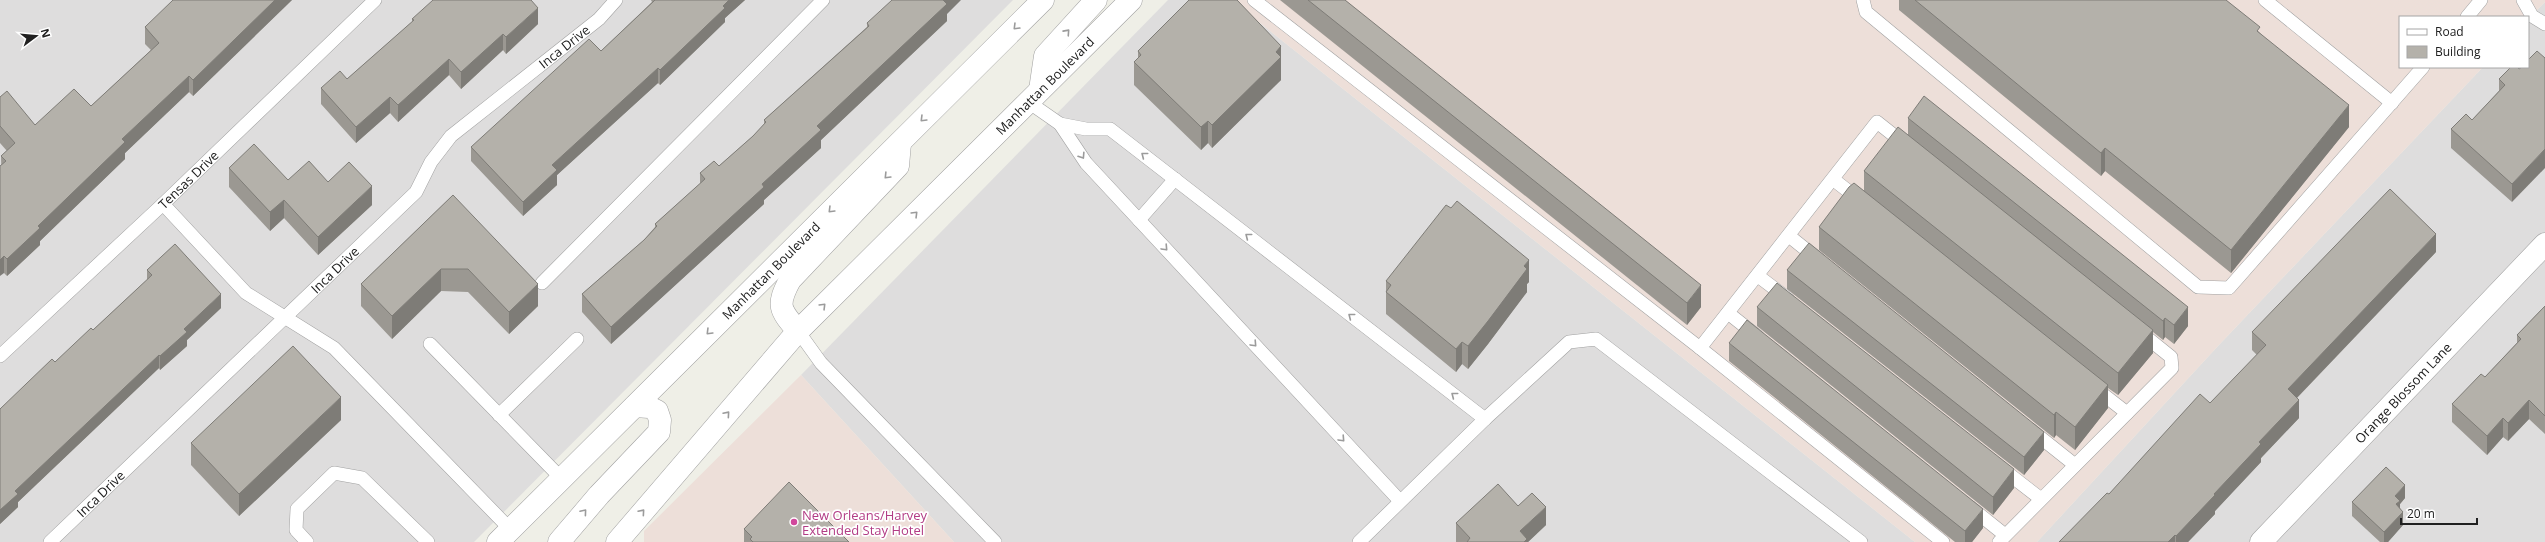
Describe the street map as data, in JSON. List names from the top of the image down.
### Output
{
  "streets": {
    "street": ["Manhattan Boulevard", "Orange Blossom Lane"],
    "lane": ["Inca Drive", "Tensas Drive"]
  },
  "places": ["New Orleans/Harvey Extended Stay Hotel"],
  "legend": ["Road", "Building"],
  "scale_bar": "20 m",
  "north": "right"
}
